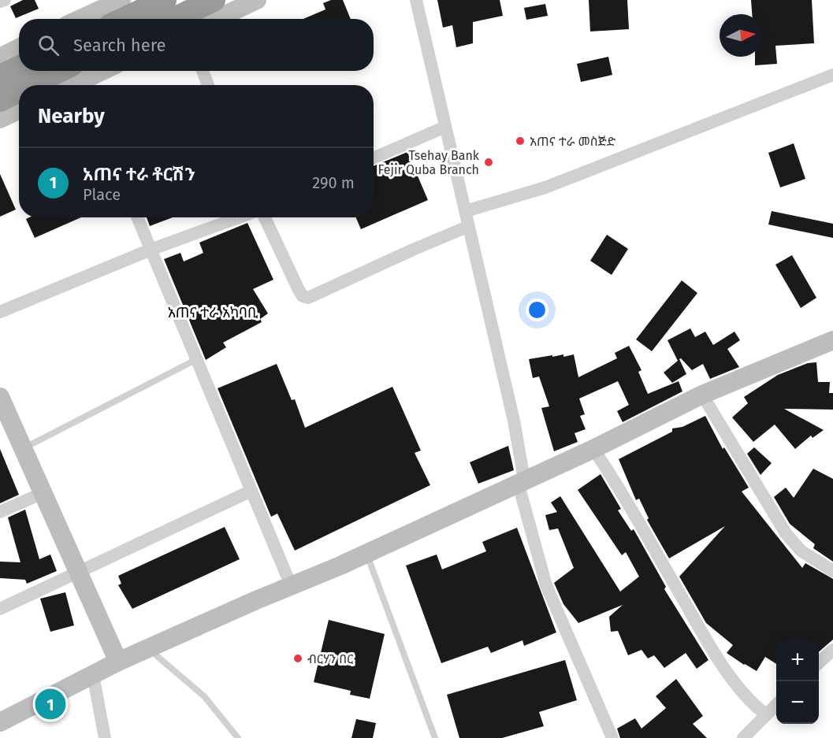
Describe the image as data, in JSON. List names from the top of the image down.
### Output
{
  "districts": ["አጠና ተራ አካባቢ"],
  "places": ["አጠና ተራ መስጅድ", "Tsehay Bank Fejir Quba Branch", "ብርሃን በር"],
  "north": "right",
  "page": {
    "search": "Search here",
    "heading": "Nearby",
    "list": [
      {
        "mark": "1",
        "name": "አጠና ተራ ቶርሽን",
        "note": "Place",
        "value": "290 m"
      }
    ],
    "map_buttons": ["+", "−"],
    "pins": "1"
  }
}
